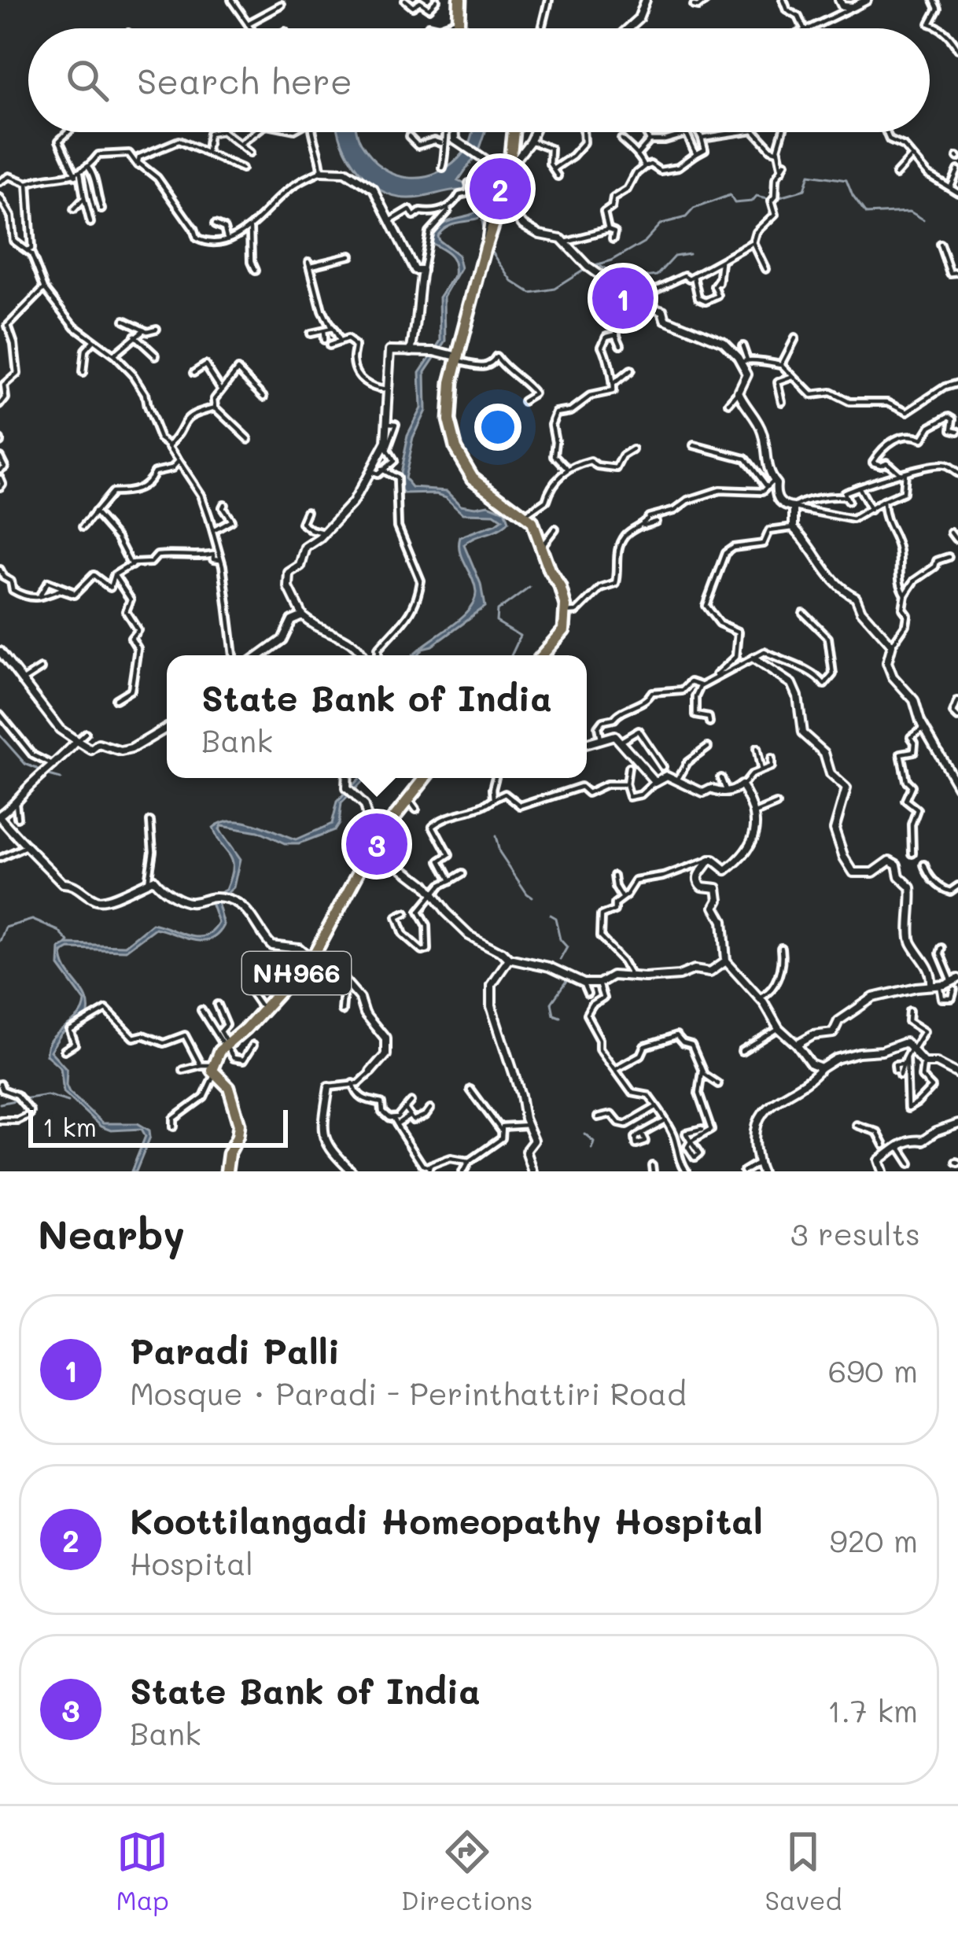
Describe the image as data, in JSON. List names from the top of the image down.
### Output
{
  "streets": {
    "highway": ["NH966"]
  },
  "scale_bar": "1 km",
  "page": {
    "search": "Search here",
    "pins": ["2", "1", "3"],
    "popup": ["State Bank of India", "Bank"],
    "scale": "1 km",
    "heading": ["Nearby", "3 results"],
    "list": [
      {
        "mark": "1",
        "name": "Paradi Palli",
        "note": "Mosque · Paradi - Perinthattiri Road",
        "value": "690 m"
      },
      {
        "mark": "2",
        "name": "Koottilangadi Homeopathy Hospital",
        "note": "Hospital",
        "value": "920 m"
      },
      {
        "mark": "3",
        "name": "State Bank of India",
        "note": "Bank",
        "value": "1.7 km"
      }
    ],
    "nav": ["Map", "Directions", "Saved"]
  }
}
